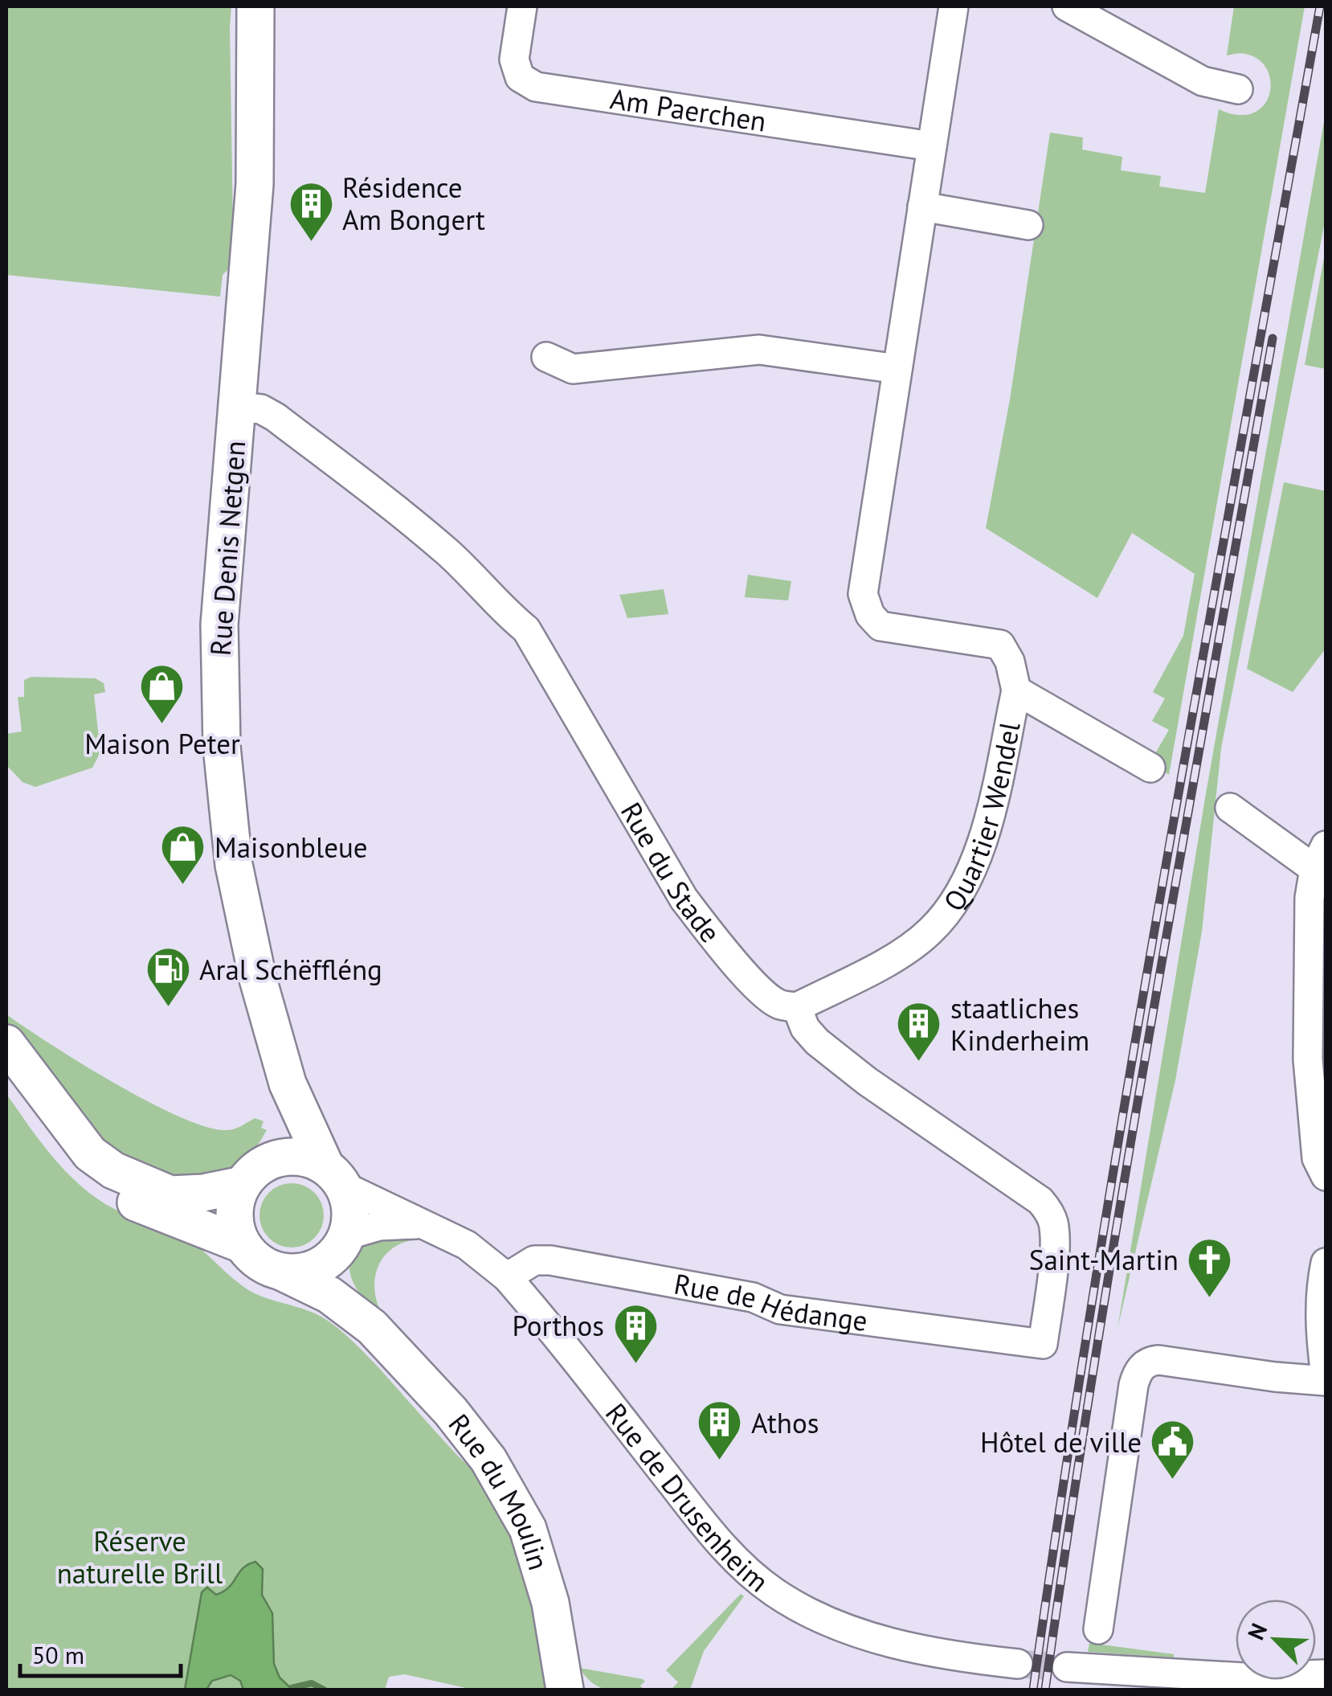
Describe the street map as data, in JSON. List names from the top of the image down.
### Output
{
  "streets": {
    "main road": ["Rue Denis Netgen", "Rue du Moulin"],
    "street": [
      "Am Paerchen",
      "Quartier Wendel",
      "Rue du Stade",
      "Rue de Hédange",
      "Rue de Drusenheim"
    ]
  },
  "crossings": [
    ["Rue Denis Netgen", "Rue du Stade"],
    ["Rue Denis Netgen", "Rue de Drusenheim"],
    ["Quartier Wendel", "Rue du Stade"],
    ["Quartier Wendel", "Rue de Hédange"],
    ["Rue du Stade", "Rue de Hédange"],
    ["Rue de Hédange", "Rue de Drusenheim"]
  ],
  "parks": ["Réserve naturelle Brill"],
  "places": {
    "building": [
      "Résidence Am Bongert",
      "staatliches Kinderheim",
      "Porthos",
      "Athos"
    ],
    "shop": ["Maison Peter", "Maisonbleue"],
    "fuel station": ["Aral Schëffléng"],
    "church": ["Saint-Martin"],
    "public building": ["Hôtel de ville"]
  },
  "scale_bar": "50 m",
  "north": "top left"
}
